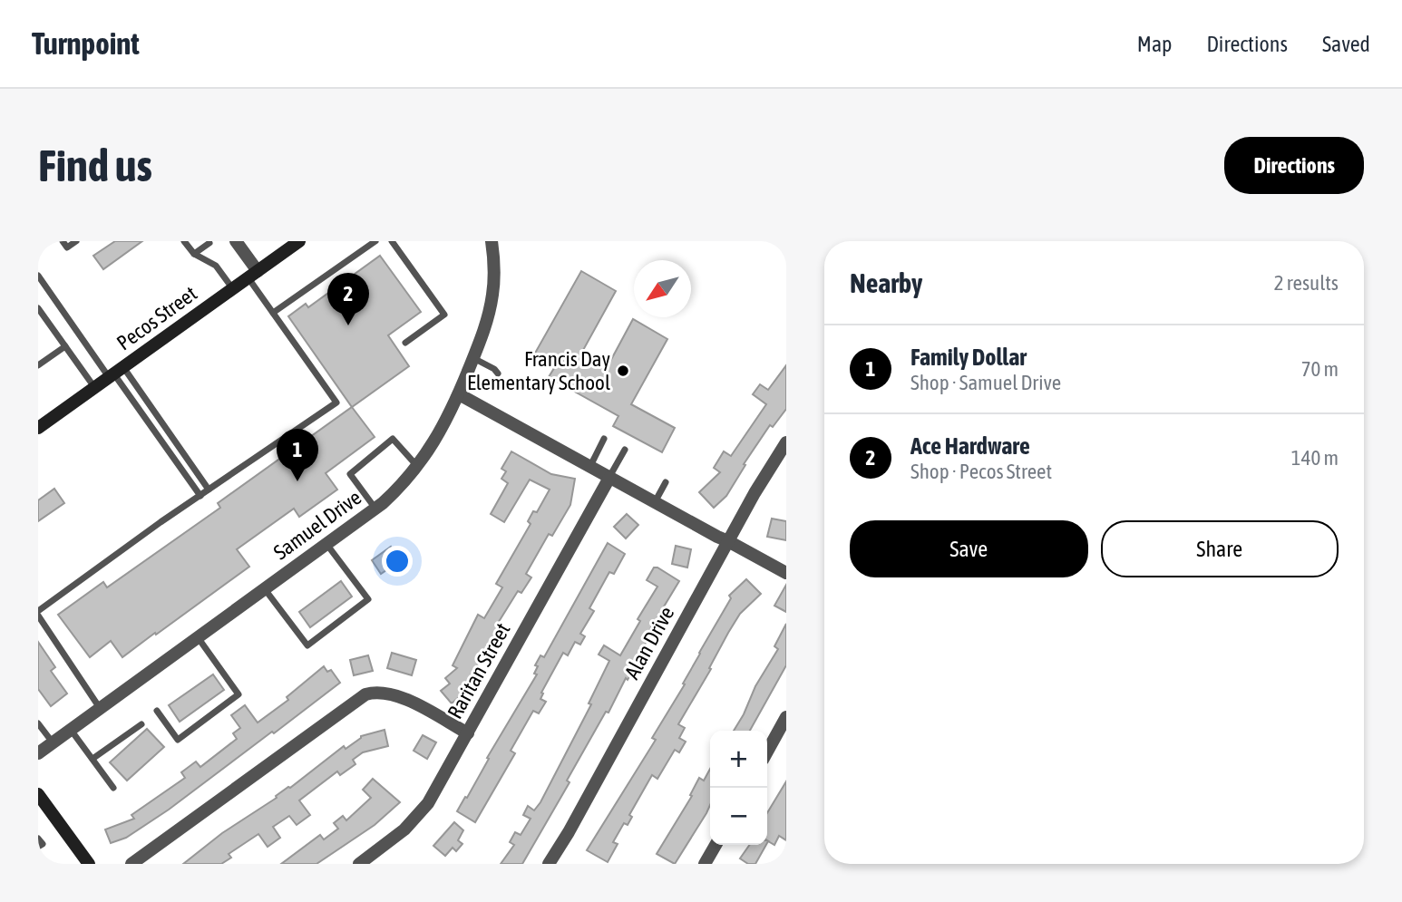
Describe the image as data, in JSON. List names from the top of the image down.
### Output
{
  "streets": {
    "main road": ["Pecos Street"],
    "street": ["Samuel Drive", "Alan Drive", "Raritan Street"]
  },
  "places": ["Francis Day Elementary School"],
  "north": "bottom left",
  "page": {
    "header": "Turnpoint",
    "nav": ["Map", "Directions", "Saved"],
    "buttons": [
      "Directions",
      ["Save", "Share"]
    ],
    "title": "Find us",
    "heading": ["Nearby", "2 results"],
    "pins": ["2", "1"],
    "list": [
      {
        "mark": "1",
        "name": "Family Dollar",
        "note": "Shop · Samuel Drive",
        "value": "70 m"
      },
      {
        "mark": "2",
        "name": "Ace Hardware",
        "note": "Shop · Pecos Street",
        "value": "140 m"
      }
    ],
    "map_buttons": ["+", "−"]
  }
}
